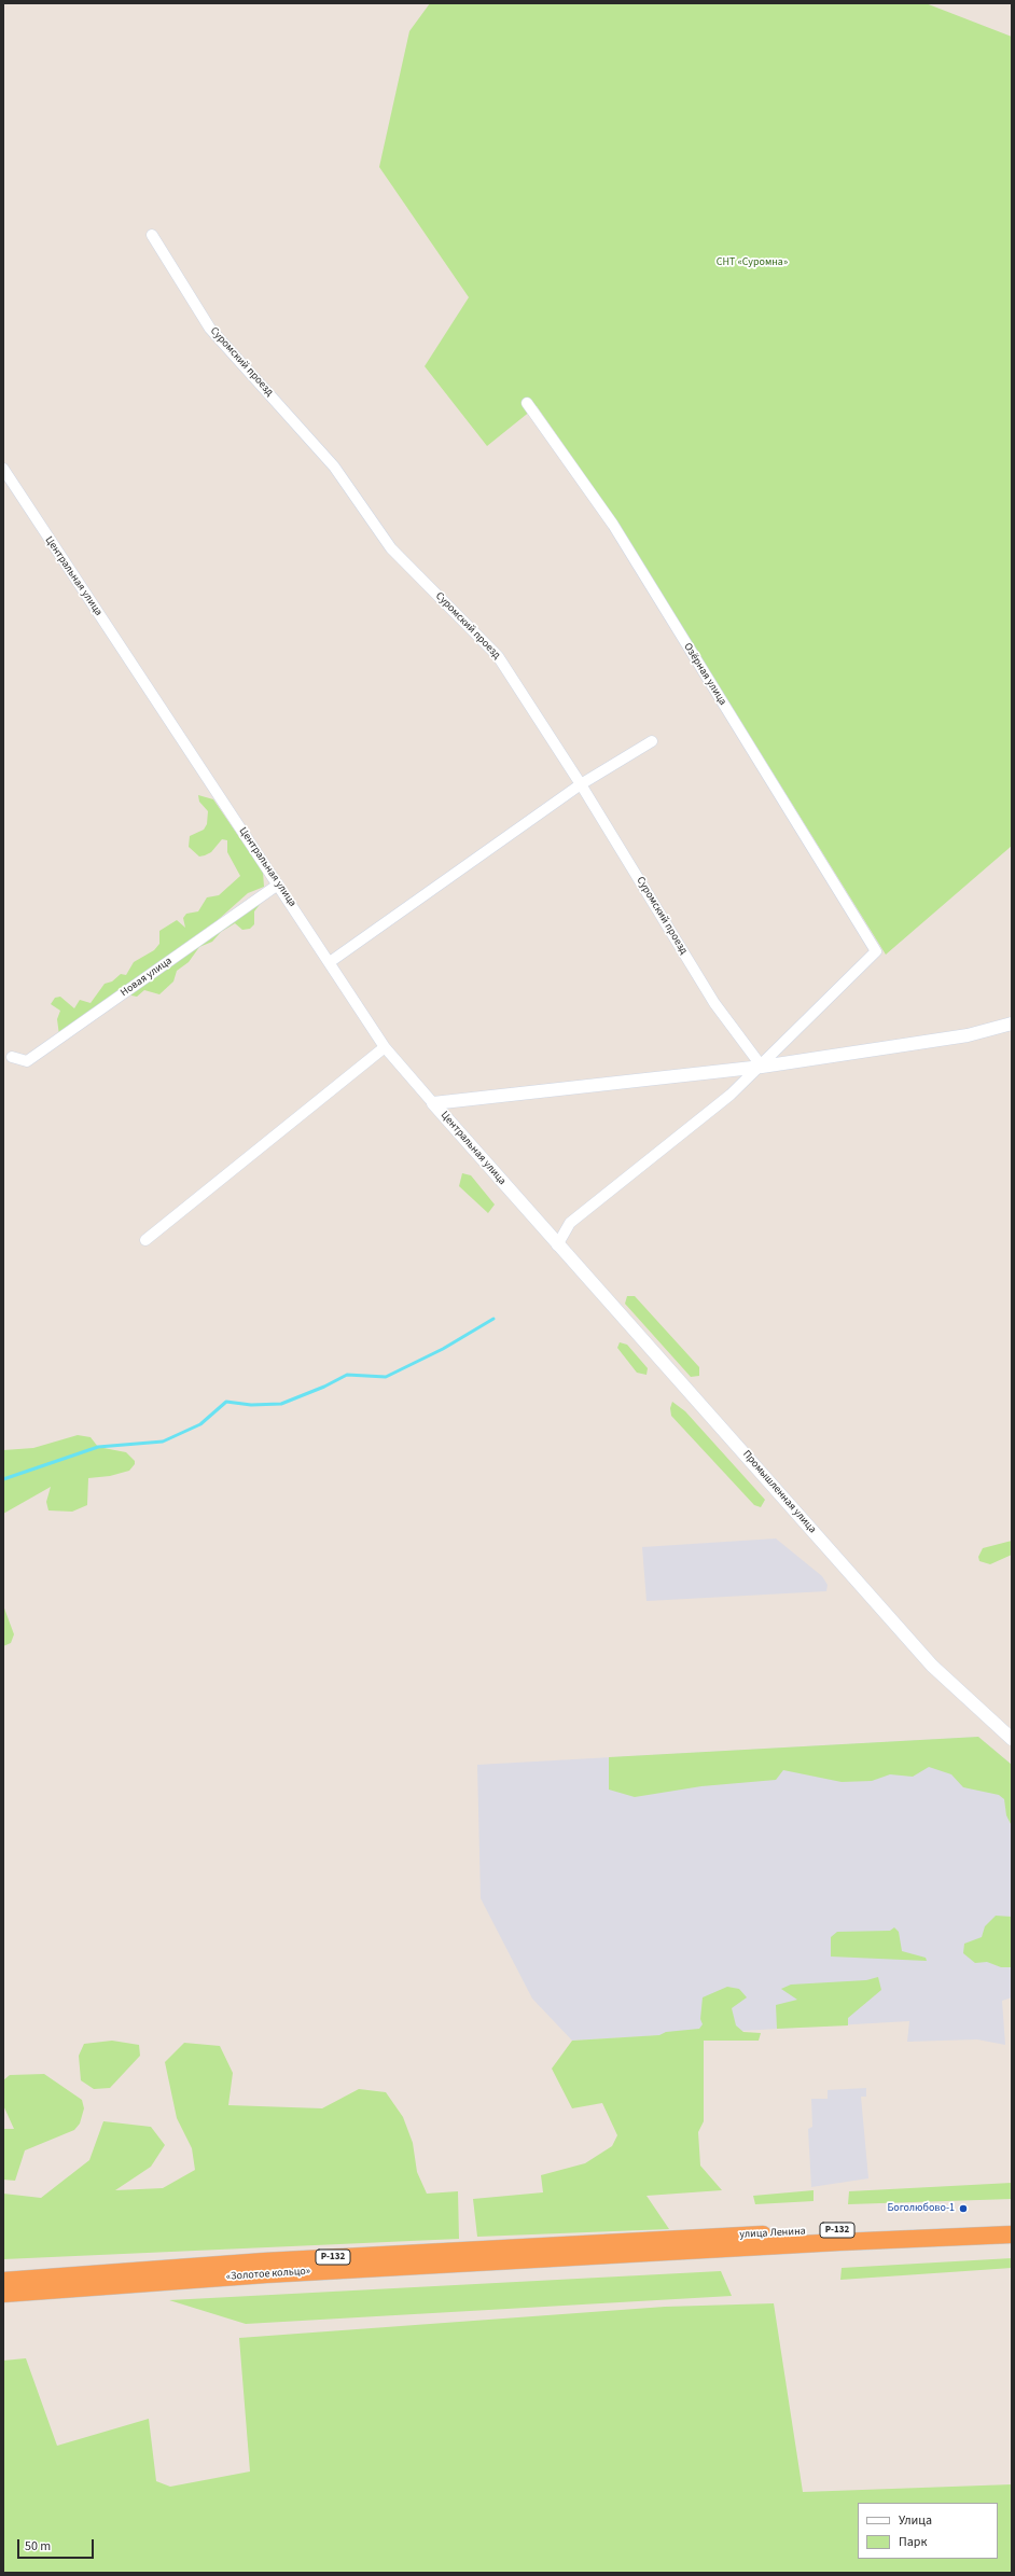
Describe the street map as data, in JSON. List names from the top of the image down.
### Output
{
  "streets": {
    "highway": ["Р-132", "улица Ленина", "«Золотое кольцо»"],
    "street": [
      "Суромский проезд",
      "Центральная улица",
      "Озёрная улица",
      "Новая улица",
      "Промышленная улица"
    ]
  },
  "crossings": [
    ["Суромский проезд", "Озёрная улица"],
    ["Центральная улица", "Новая улица"],
    ["Центральная улица", "Промышленная улица"],
    ["улица Ленина", "«Золотое кольцо»"]
  ],
  "parks": ["СНТ «Суромна»"],
  "places": ["Боголюбово-1"],
  "legend": ["Улица", "Парк"],
  "scale_bar": "50 m"
}
